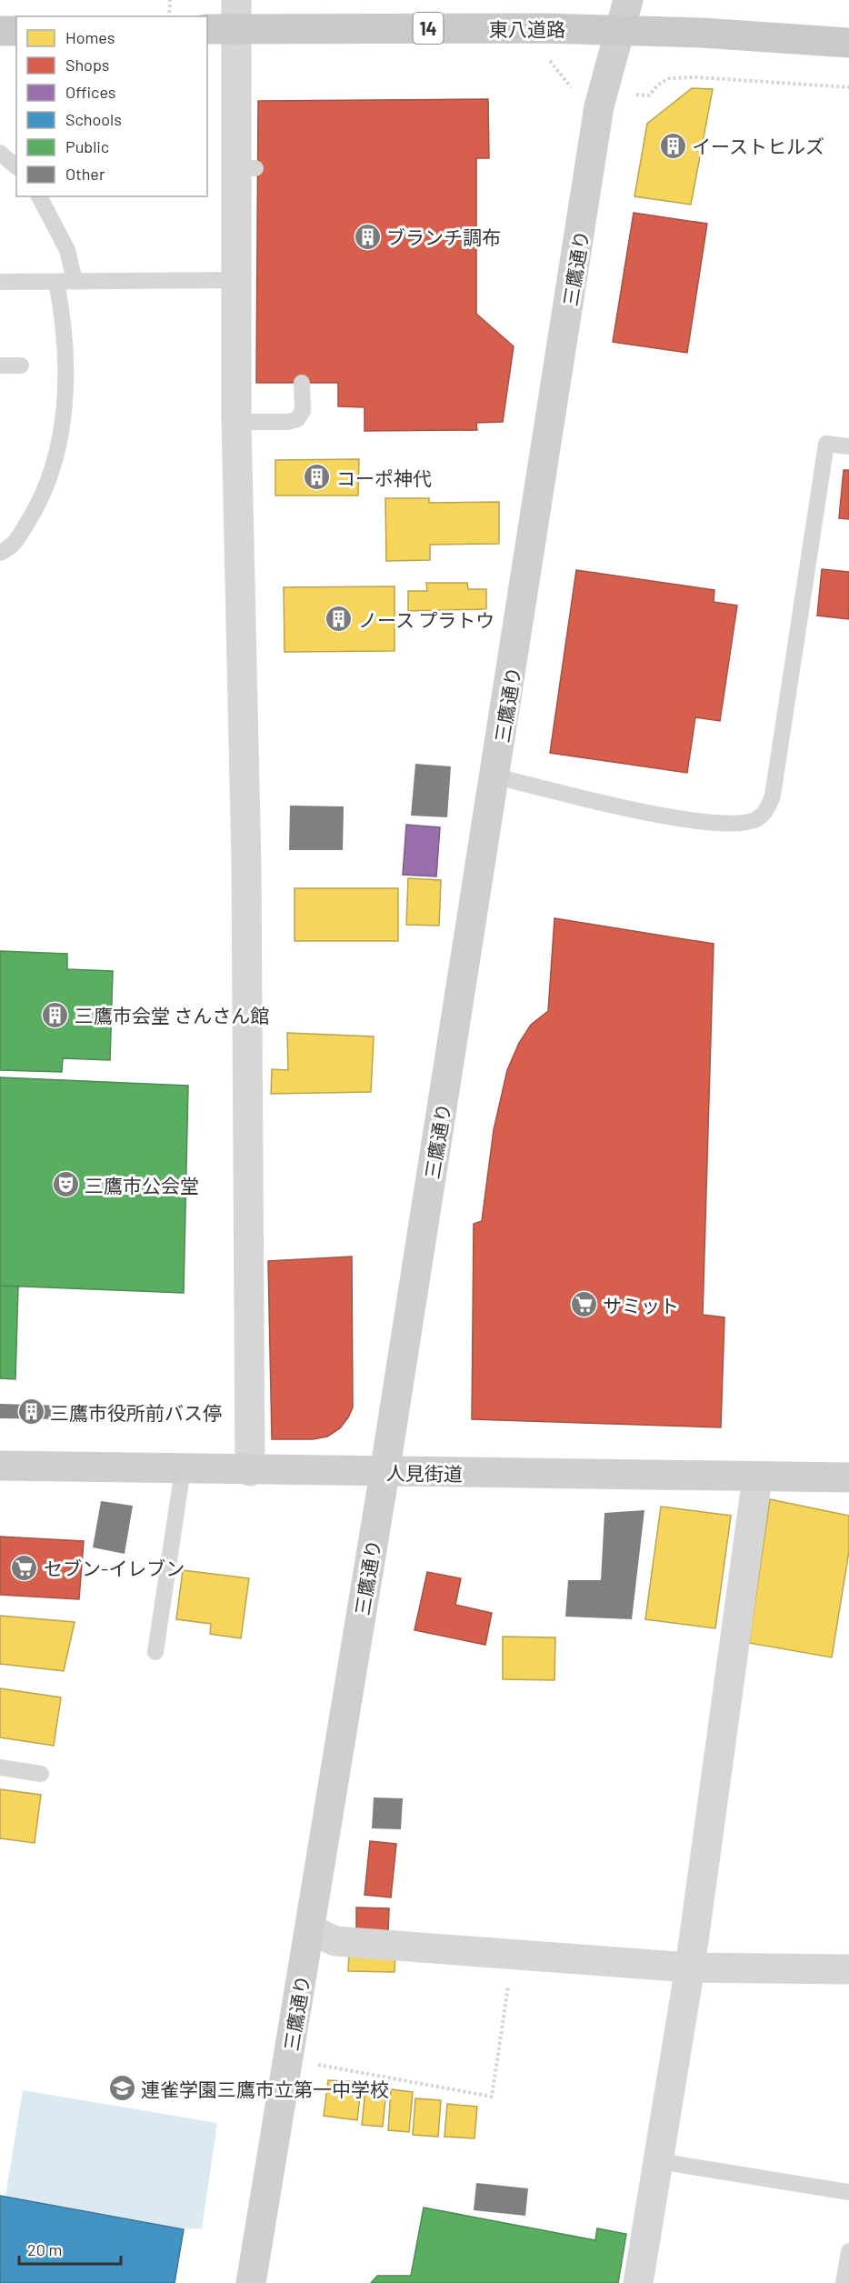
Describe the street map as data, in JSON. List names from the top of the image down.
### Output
{
  "streets": {
    "main road": [
      "14",
      "東八道路",
      "三鷹通り",
      "人見街道"
    ]
  },
  "crossings": [
    ["東八道路", "三鷹通り"],
    ["三鷹通り", "人見街道"]
  ],
  "places": {
    "building": [
      "イーストヒルズ",
      "ブランチ調布",
      "コーポ神代",
      "ノース プラトウ",
      "三鷹市会堂 さんさん館",
      "三鷹市役所前バス停"
    ],
    "theatre": ["三鷹市公会堂"],
    "supermarket": ["サミット", "セブン-イレブン"],
    "school or university": ["連雀学園三鷹市立第一中学校"]
  },
  "legend": [
    "Homes",
    "Shops",
    "Offices",
    "Schools",
    "Public",
    "Other"
  ],
  "scale_bar": "20 m"
}
